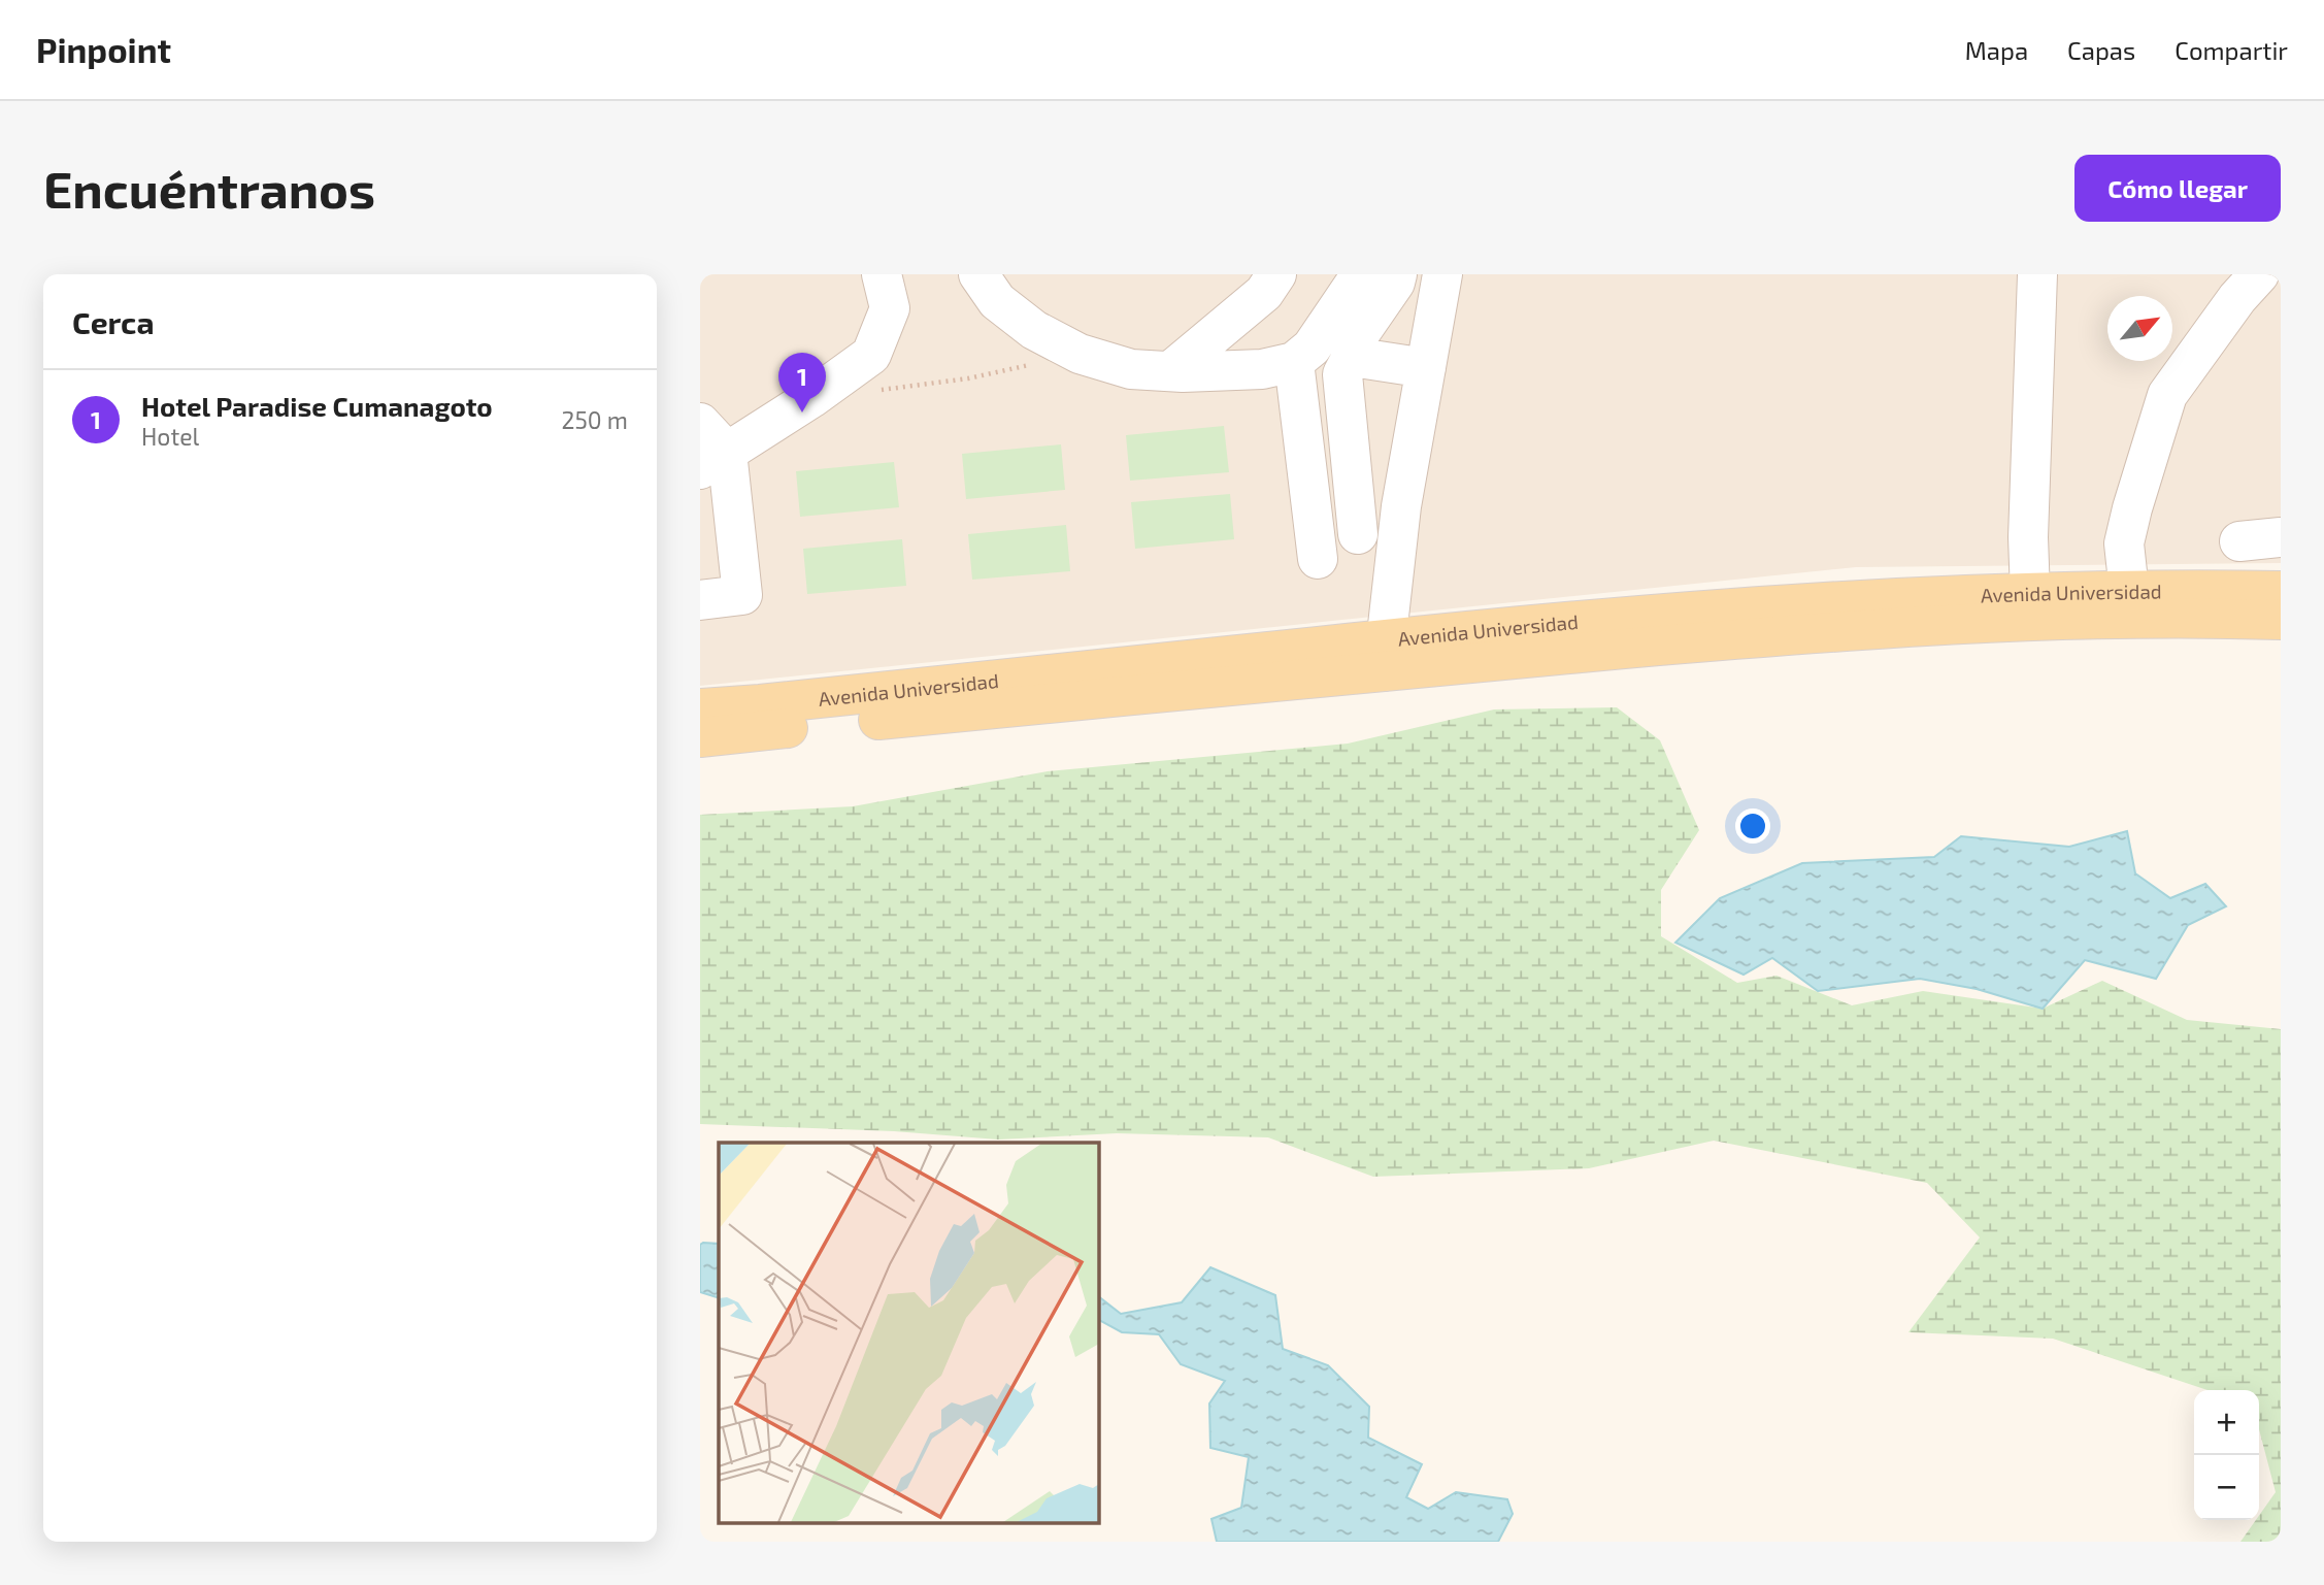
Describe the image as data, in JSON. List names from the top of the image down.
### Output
{
  "streets": {
    "main road": ["Avenida Universidad"]
  },
  "north": "top right",
  "page": {
    "header": "Pinpoint",
    "nav": ["Mapa", "Capas", "Compartir"],
    "buttons": "Cómo llegar",
    "title": "Encuéntranos",
    "heading": "Cerca",
    "pins": "1",
    "list": [
      {
        "mark": "1",
        "name": "Hotel Paradise Cumanagoto",
        "note": "Hotel",
        "value": "250 m"
      }
    ],
    "map_buttons": ["+", "−"]
  }
}
